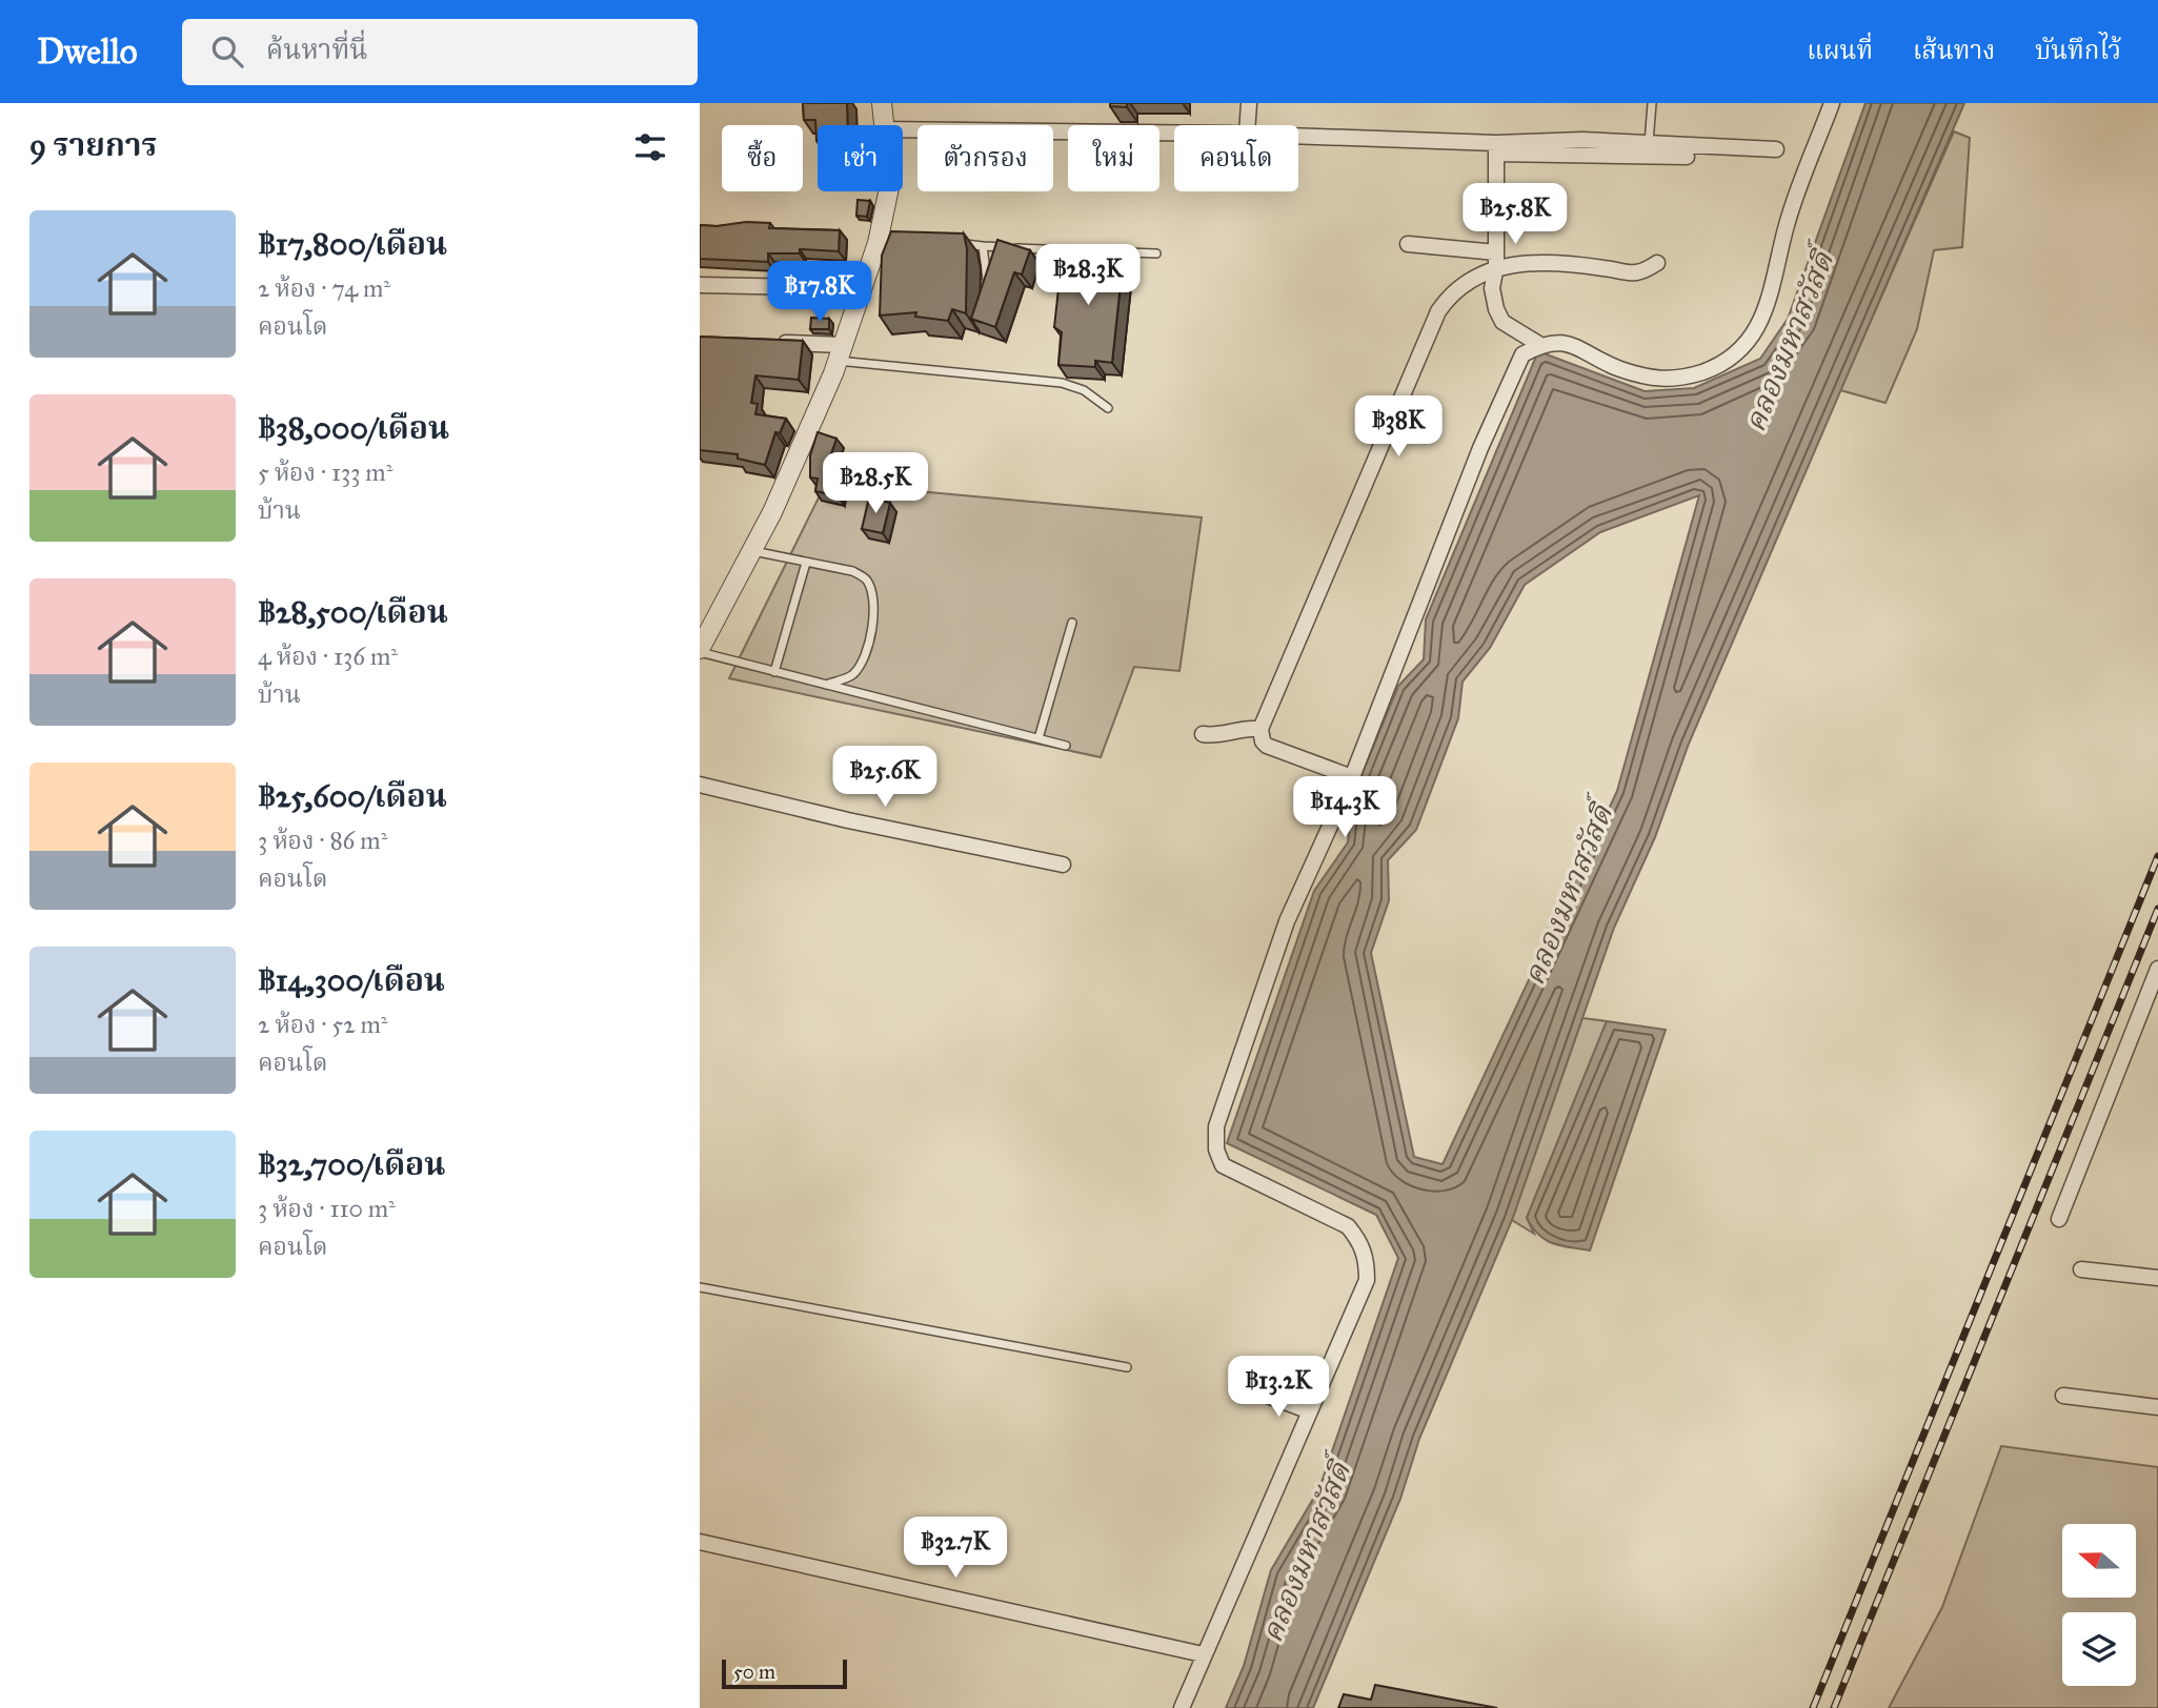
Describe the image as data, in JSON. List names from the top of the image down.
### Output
{
  "water": ["คลองมหาสวัสดิ์"],
  "scale_bar": "50 m",
  "north": "left",
  "page": {
    "header": "Dwello",
    "search": "ค้นหาที่นี่",
    "nav": ["แผนที่", "เส้นทาง", "บันทึกไว้"],
    "heading": "9 รายการ",
    "chip": [
      "ซื้อ",
      "เช่า",
      "ตัวกรอง",
      "ใหม่",
      "คอนโด"
    ],
    "price": [
      "฿25.8K",
      "฿28.3K",
      "฿17.8K",
      "฿38K",
      "฿28.5K",
      "฿25.6K",
      "฿14.3K",
      "฿13.2K",
      "฿32.7K"
    ],
    "list": [
      {
        "name": "฿17,800/เดือน",
        "note": "2 ห้อง · 74 m² · คอนโด"
      },
      {
        "name": "฿38,000/เดือน",
        "note": "5 ห้อง · 133 m² · บ้าน"
      },
      {
        "name": "฿28,500/เดือน",
        "note": "4 ห้อง · 136 m² · บ้าน"
      },
      {
        "name": "฿25,600/เดือน",
        "note": "3 ห้อง · 86 m² · คอนโด"
      },
      {
        "name": "฿14,300/เดือน",
        "note": "2 ห้อง · 52 m² · คอนโด"
      },
      {
        "name": "฿32,700/เดือน",
        "note": "3 ห้อง · 110 m² · คอนโด"
      }
    ],
    "scale": "50 m"
  }
}
